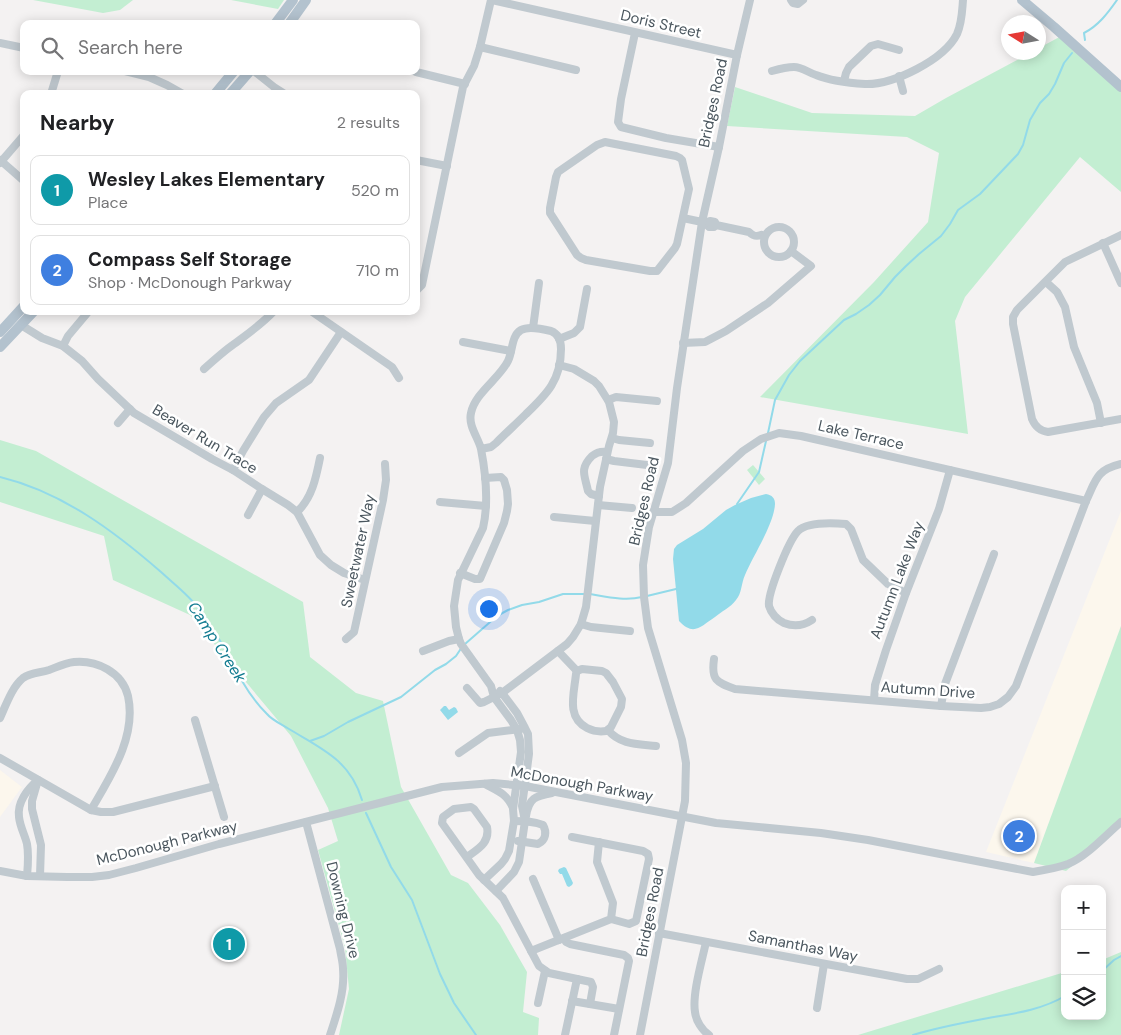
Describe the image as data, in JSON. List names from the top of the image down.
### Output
{
  "streets": {
    "street": [
      "Doris Street",
      "Bridges Road",
      "Lake Terrace",
      "Beaver Run Trace",
      "Sweetwater Way",
      "Autumn Lake Way",
      "Autumn Drive",
      "McDonough Parkway",
      "Downing Drive",
      "Samanthas Way"
    ]
  },
  "crossings": [
    ["Doris Street", "Bridges Road"],
    ["Bridges Road", "Lake Terrace"],
    ["Bridges Road", "McDonough Parkway"],
    ["Bridges Road", "Samanthas Way"],
    ["Lake Terrace", "Autumn Lake Way"],
    ["Lake Terrace", "Autumn Drive"],
    ["Beaver Run Trace", "Sweetwater Way"],
    ["Autumn Lake Way", "Autumn Drive"],
    ["McDonough Parkway", "Downing Drive"]
  ],
  "water": ["Camp Creek"],
  "north": "left",
  "page": {
    "search": "Search here",
    "heading": ["Nearby", "2 results"],
    "list": [
      {
        "mark": "1",
        "name": "Wesley Lakes Elementary",
        "note": "Place",
        "value": "520 m"
      },
      {
        "mark": "2",
        "name": "Compass Self Storage",
        "note": "Shop · McDonough Parkway",
        "value": "710 m"
      }
    ],
    "pins": ["2", "1"],
    "map_buttons": ["+", "−"]
  }
}
